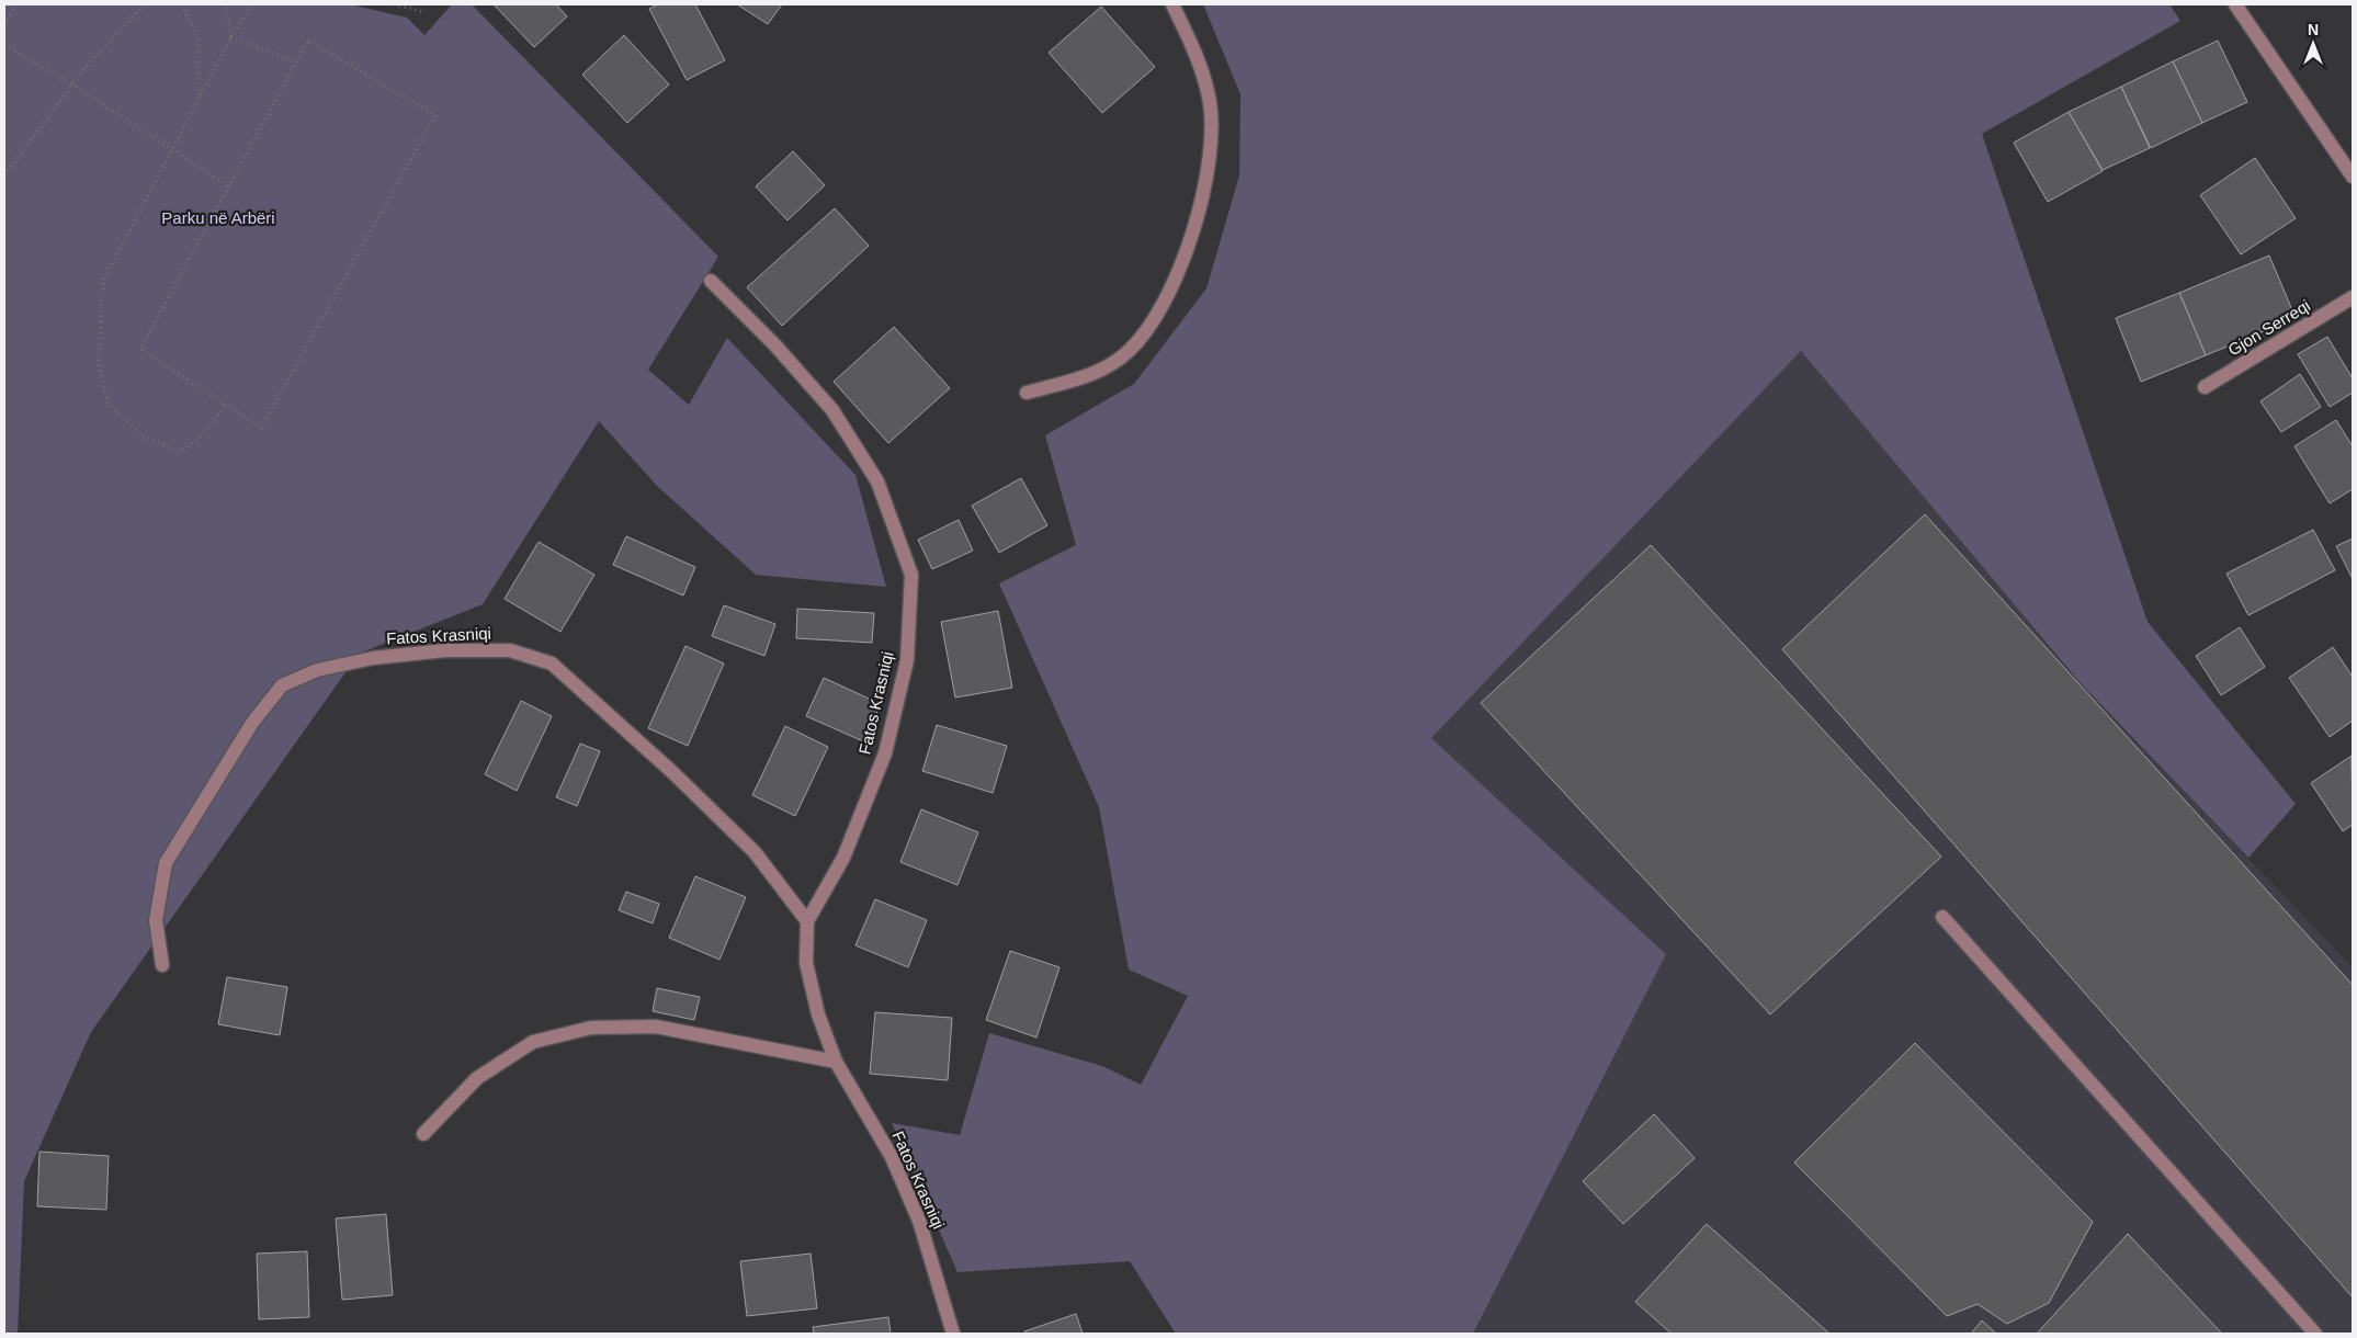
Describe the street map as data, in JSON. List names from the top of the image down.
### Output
{
  "streets": {
    "street": ["Gjon Serreqi", "Fatos Krasniqi"]
  },
  "parks": ["Parku në Arbëri"],
  "north": "top"
}
